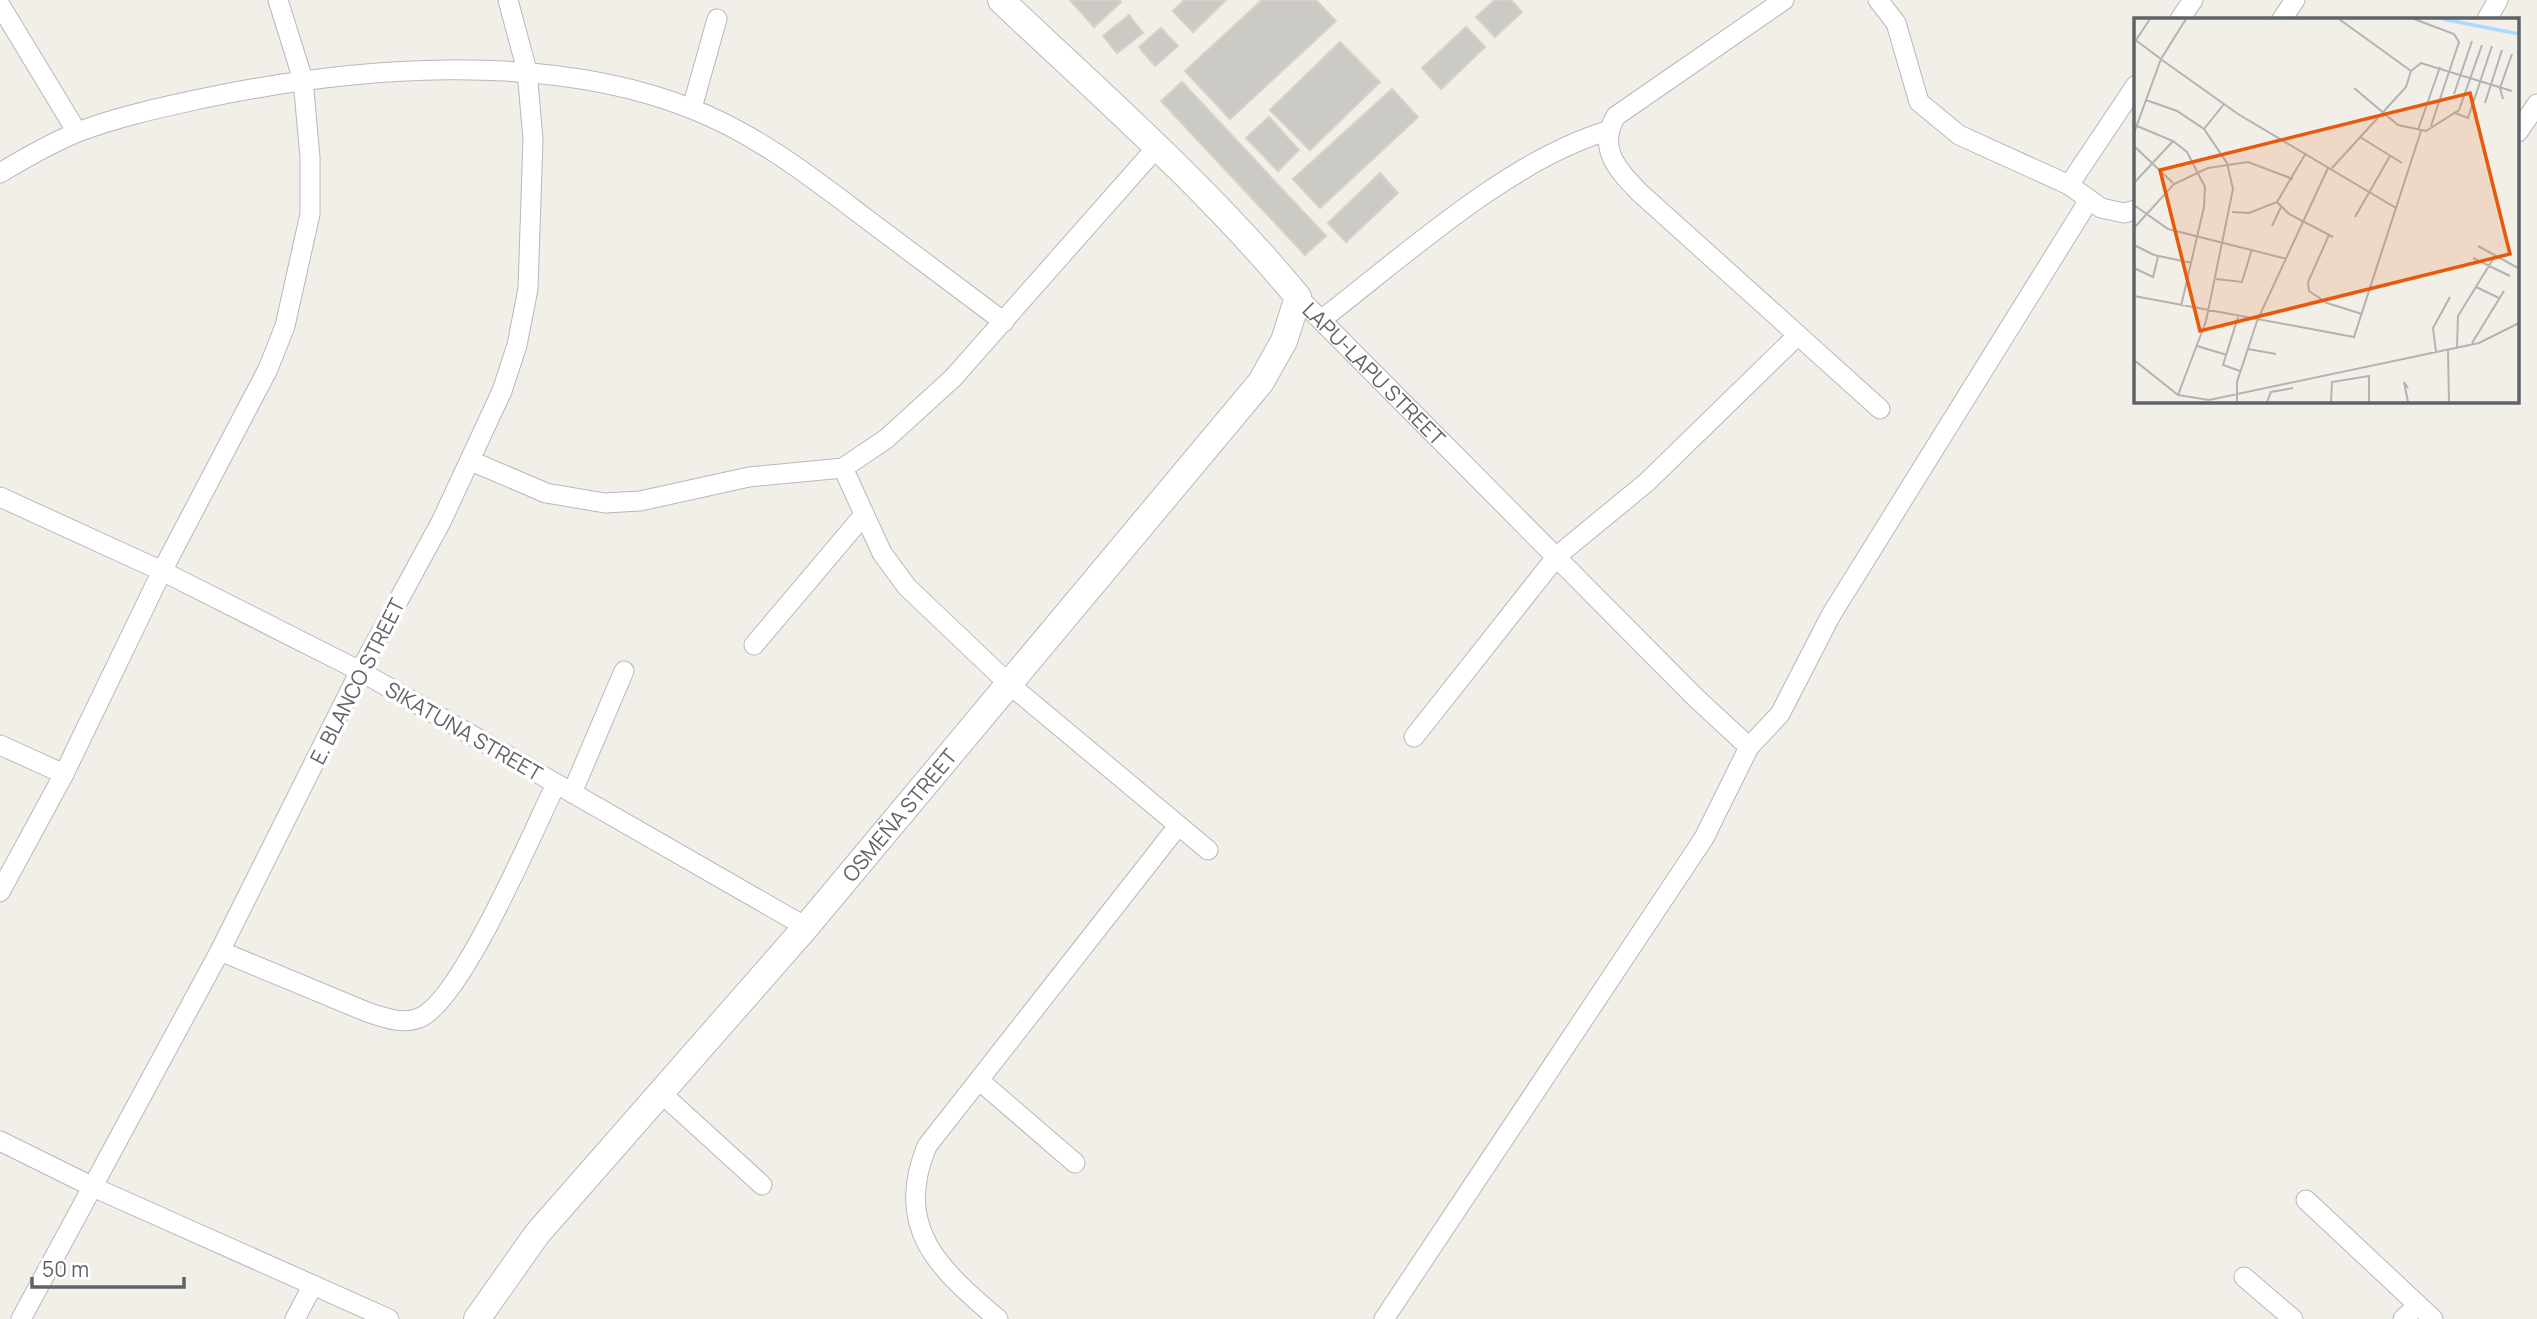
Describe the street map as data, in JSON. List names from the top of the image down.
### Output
{
  "streets": {
    "street": [
      "LAPU-LAPU STREET",
      "E. BLANCO STREET",
      "SIKATUNA STREET",
      "OSMEÑA STREET"
    ]
  },
  "crossings": [
    ["LAPU-LAPU STREET", "OSMEÑA STREET"],
    ["E. BLANCO STREET", "SIKATUNA STREET"],
    ["SIKATUNA STREET", "OSMEÑA STREET"]
  ],
  "scale_bar": "50 m"
}
